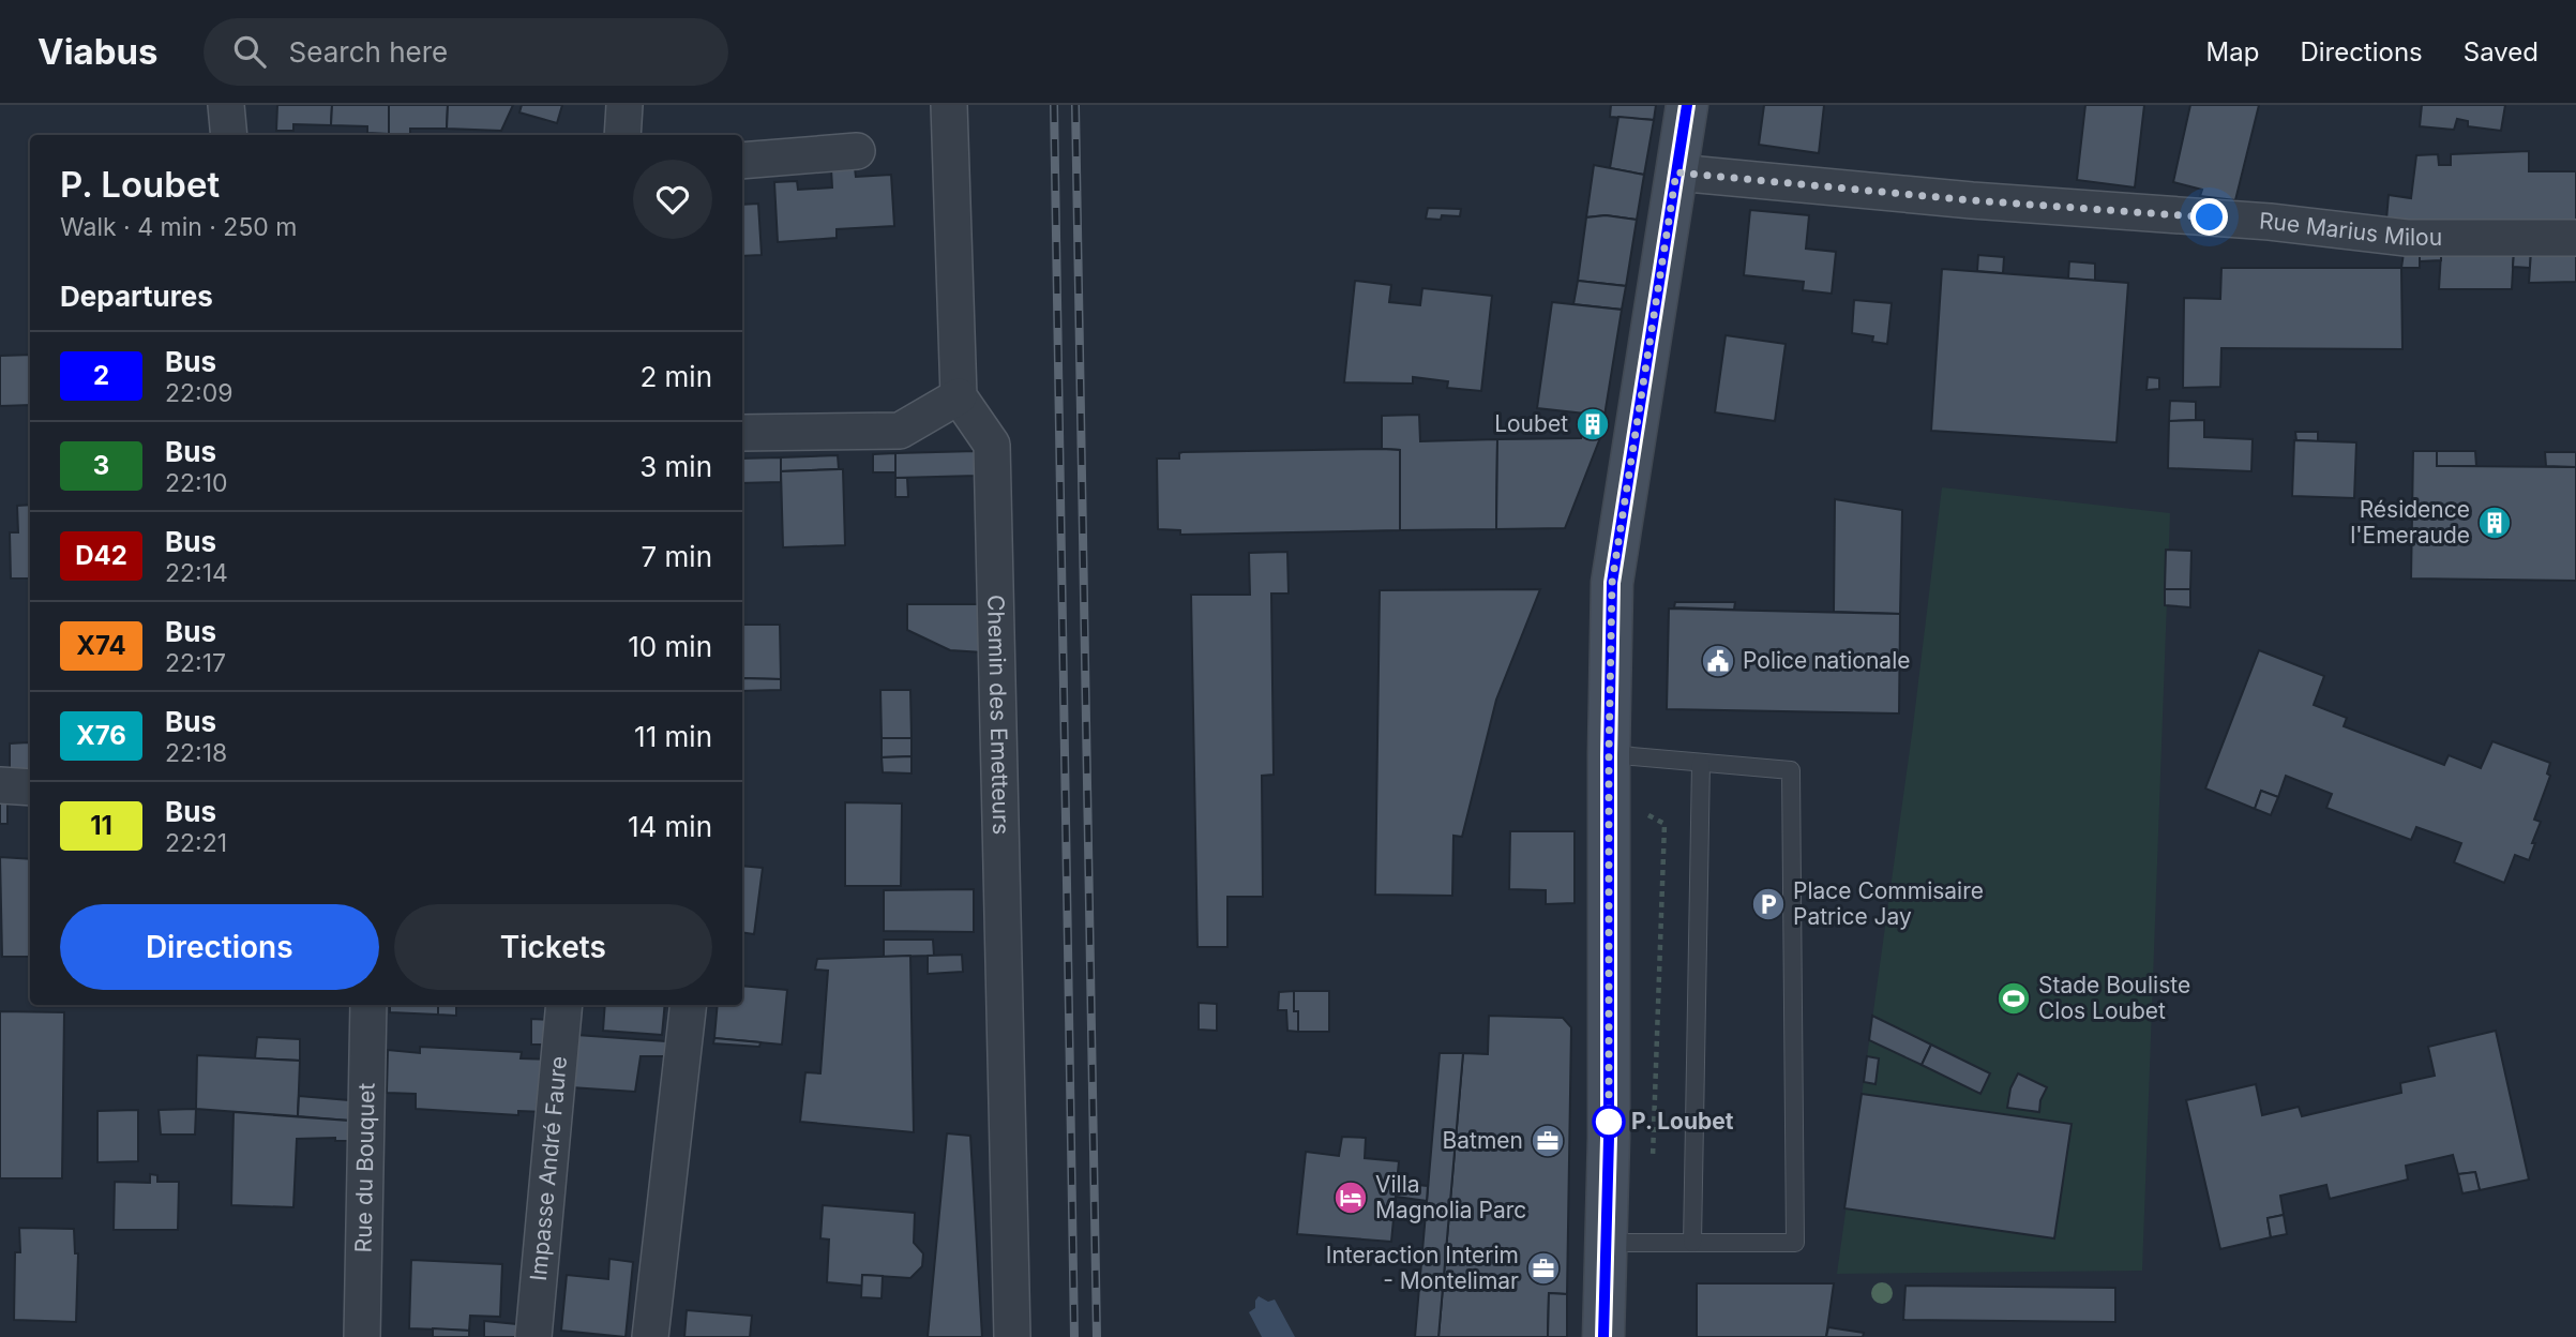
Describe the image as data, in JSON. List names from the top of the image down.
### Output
{
  "streets": {
    "street": [
      "Rue Marius Milou",
      "Chemin des Emetteurs",
      "Rue du Bouquet",
      "Impasse André Faure"
    ]
  },
  "places": {
    "building": ["Loubet", "Résidence l'Emeraude"],
    "public building": ["Police nationale"],
    "parking": ["Place Commisaire Patrice Jay"],
    "sports": ["Stade Bouliste Clos Loubet"],
    "other": ["P. Loubet"],
    "office": ["Batmen", "Interaction Interim - Montelimar"],
    "hotel": ["Villa Magnolia Parc"]
  },
  "lines": ["bus line 2"],
  "page": {
    "header": "Viabus",
    "search": "Search here",
    "nav": ["Map", "Directions", "Saved"],
    "heading": [
      ["P. Loubet", "Walk · 4 min · 250 m"],
      "Departures"
    ],
    "list": [
      {
        "mark": "2",
        "name": "Bus",
        "note": "22:09",
        "value": "2 min"
      },
      {
        "mark": "3",
        "name": "Bus",
        "note": "22:10",
        "value": "3 min"
      },
      {
        "mark": "D42",
        "name": "Bus",
        "note": "22:14",
        "value": "7 min"
      },
      {
        "mark": "X74",
        "name": "Bus",
        "note": "22:17",
        "value": "10 min"
      },
      {
        "mark": "X76",
        "name": "Bus",
        "note": "22:18",
        "value": "11 min"
      },
      {
        "mark": "11",
        "name": "Bus",
        "note": "22:21",
        "value": "14 min"
      }
    ],
    "buttons": ["Directions", "Tickets"]
  }
}
